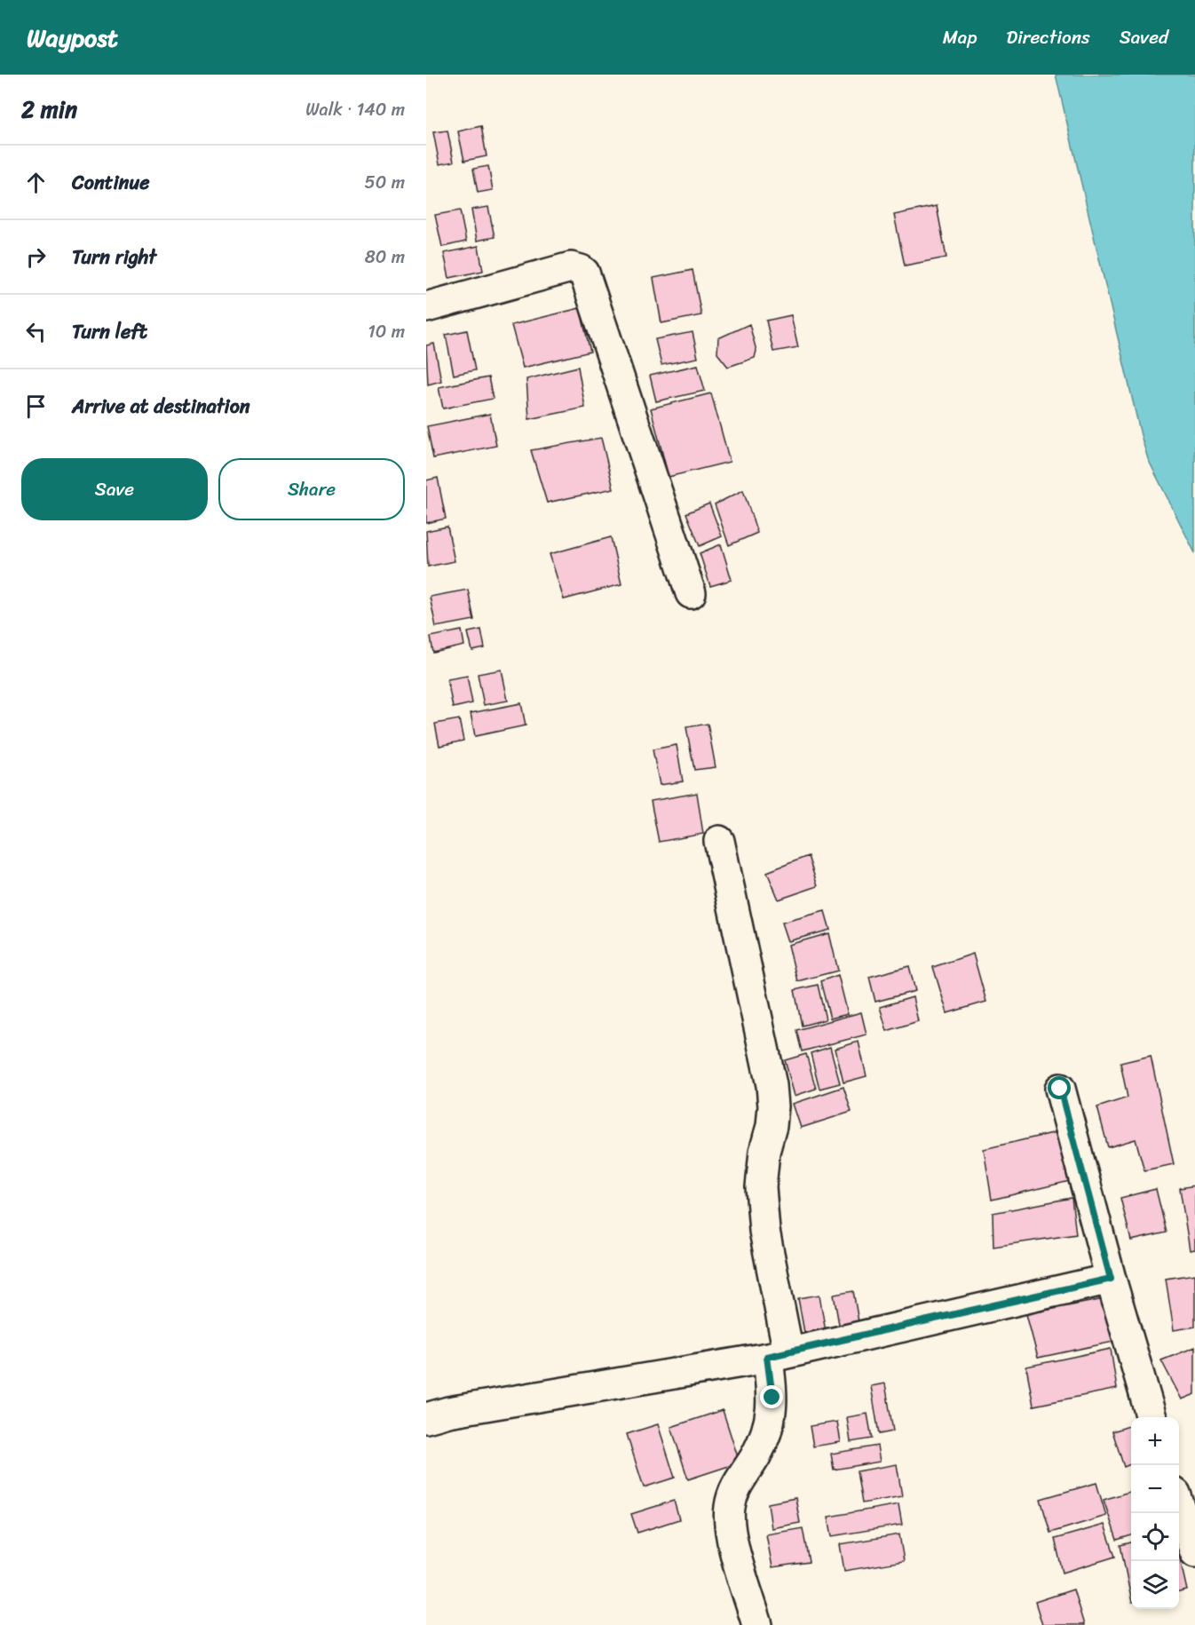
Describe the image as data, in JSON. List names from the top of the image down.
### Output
{
  "page": {
    "header": "Waypost",
    "nav": ["Map", "Directions", "Saved"],
    "heading": ["2 min", "Walk · 140 m"],
    "list": [
      ["Continue", "50 m"],
      ["Turn right", "80 m"],
      ["Turn left", "10 m"],
      "Arrive at destination"
    ],
    "buttons": ["Save", "Share"],
    "map_buttons": ["+", "−"]
  }
}
